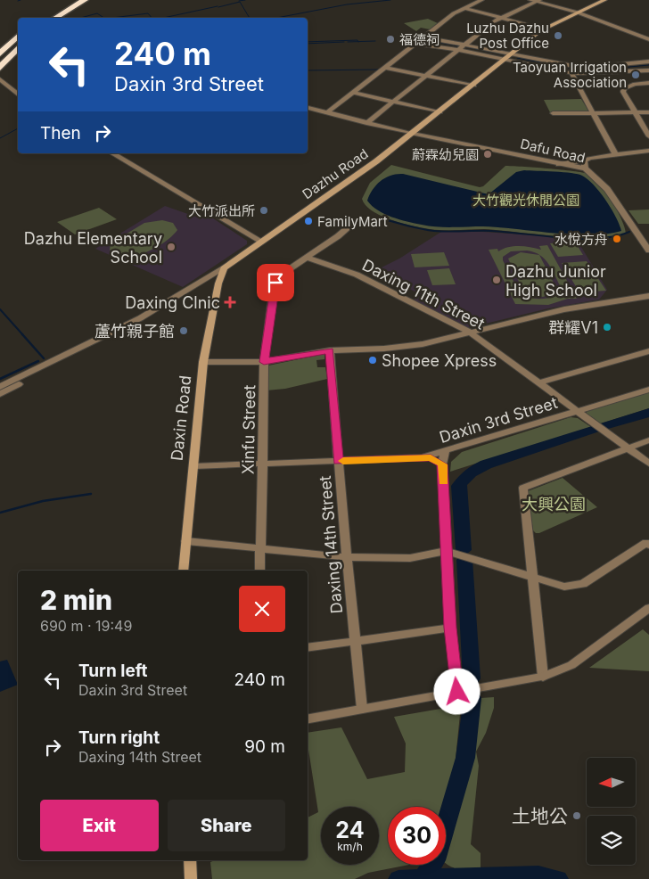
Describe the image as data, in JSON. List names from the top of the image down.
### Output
{
  "streets": {
    "main road": ["Dazhu Road", "Daxin Road"],
    "street": [
      "Dafu Road",
      "Daxing 11th Street",
      "Daxin 3rd Street",
      "Xinfu Street",
      "Daxing 14th Street"
    ]
  },
  "crossings": [
    ["Dafu Road", "Dazhu Road"],
    ["Dazhu Road", "Daxin Road"],
    ["Daxing 11th Street", "Daxin 3rd Street"],
    ["Daxing 11th Street", "Xinfu Street"],
    ["Daxin Road", "Daxin 3rd Street"],
    ["Daxin 3rd Street", "Xinfu Street"],
    ["Daxin 3rd Street", "Daxing 14th Street"]
  ],
  "parks": ["大竹觀光休閒公園", "大興公園"],
  "places": {
    "other": [
      "Luzhu Dazhu Post Office",
      "福德祠",
      "Taoyuan Irrigation Association",
      "蔚霖幼兒園",
      "大竹派出所",
      "FamilyMart",
      "水悅方舟",
      "Dazhu Elementary School",
      "Dazhu Junior High School",
      "群耀V1",
      "蘆竹親子館",
      "Shopee Xpress",
      "土地公"
    ],
    "health": ["Daxing Clnic"]
  },
  "north": "left",
  "page": {
    "turn": ["240 m", "Daxin 3rd Street"],
    "then": "Then",
    "heading": ["2 min", "690 m · 19:49"],
    "list": [
      {
        "name": "Turn left",
        "note": "Daxin 3rd Street",
        "value": "240 m"
      },
      {
        "name": "Turn right",
        "note": "Daxing 14th Street",
        "value": "90 m"
      }
    ],
    "buttons": ["Exit", "Share"],
    "speed": "24 km/h",
    "limit": "30"
  }
}
